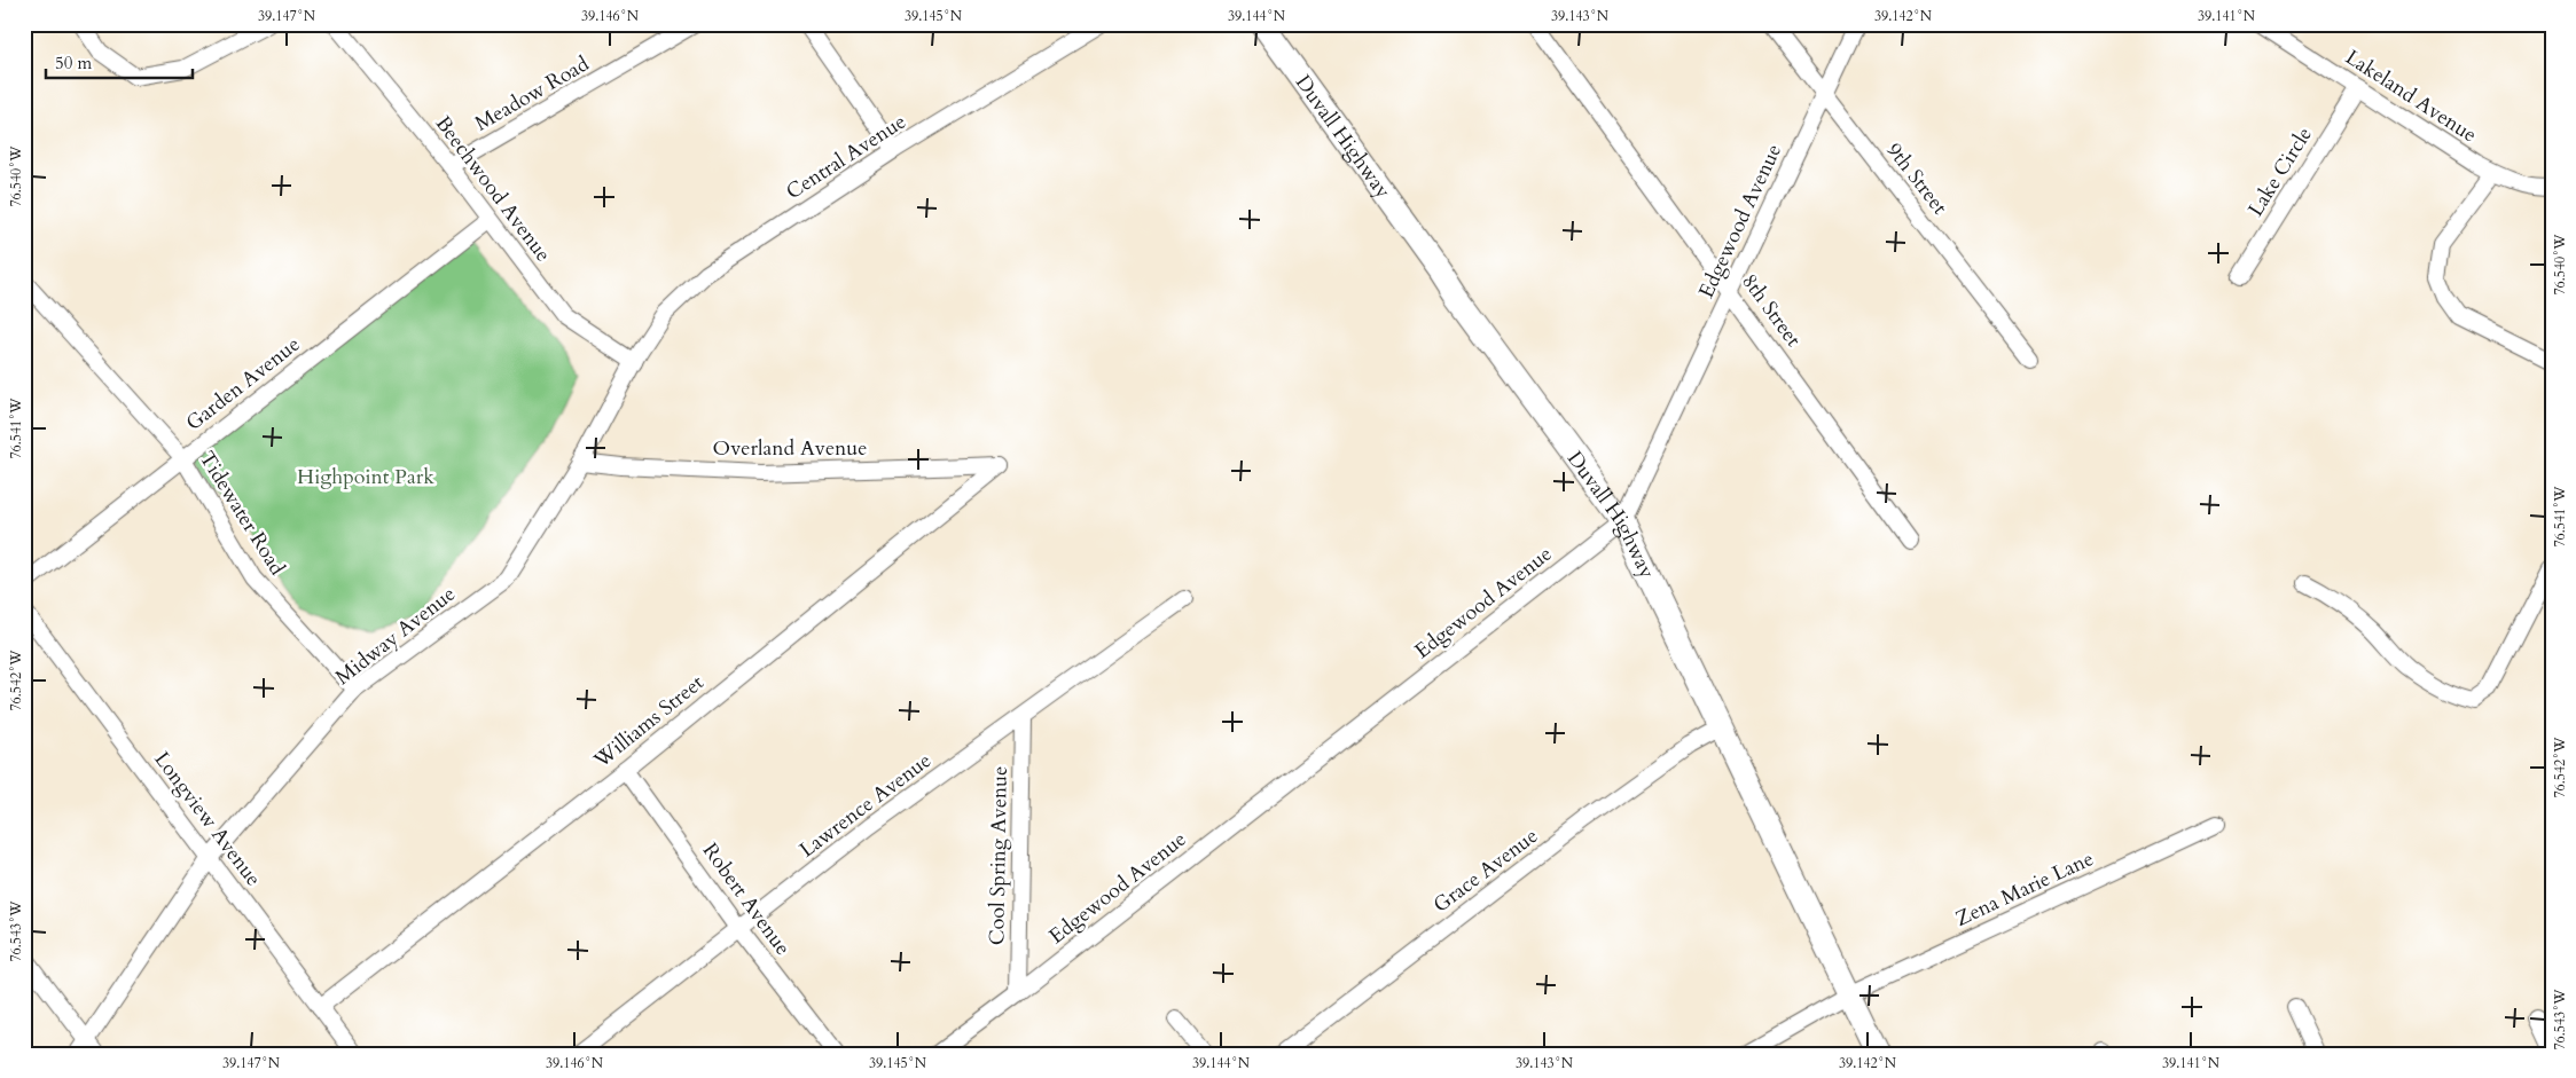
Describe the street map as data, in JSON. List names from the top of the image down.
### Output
{
  "streets": {
    "street": [
      "Meadow Road",
      "Lakeland Avenue",
      "Duvall Highway",
      "Central Avenue",
      "Lake Circle",
      "9th Street",
      "Beechwood Avenue",
      "Edgewood Avenue",
      "8th Street",
      "Garden Avenue",
      "Overland Avenue",
      "Tidewater Road",
      "Midway Avenue",
      "Williams Street",
      "Lawrence Avenue",
      "Longview Avenue",
      "Cool Spring Avenue",
      "Grace Avenue",
      "Zena Marie Lane",
      "Robert Avenue"
    ]
  },
  "crossings": [
    ["Meadow Road", "Beechwood Avenue"],
    ["Lakeland Avenue", "Lake Circle"],
    ["Duvall Highway", "Edgewood Avenue"],
    ["Duvall Highway", "Grace Avenue"],
    ["Duvall Highway", "Zena Marie Lane"],
    ["Central Avenue", "Beechwood Avenue"],
    ["Central Avenue", "Midway Avenue"],
    ["9th Street", "Edgewood Avenue"],
    ["Beechwood Avenue", "Garden Avenue"],
    ["Beechwood Avenue", "Midway Avenue"],
    ["Edgewood Avenue", "8th Street"],
    ["Edgewood Avenue", "Cool Spring Avenue"],
    ["Garden Avenue", "Tidewater Road"],
    ["Overland Avenue", "Midway Avenue"],
    ["Overland Avenue", "Williams Street"],
    ["Tidewater Road", "Midway Avenue"],
    ["Midway Avenue", "Longview Avenue"],
    ["Williams Street", "Longview Avenue"],
    ["Williams Street", "Robert Avenue"],
    ["Lawrence Avenue", "Cool Spring Avenue"],
    ["Lawrence Avenue", "Robert Avenue"]
  ],
  "parks": ["Highpoint Park"],
  "scale_bar": "50 m",
  "coordinates": [
    "39.147°N",
    "39.146°N",
    "39.145°N",
    "39.144°N",
    "39.143°N",
    "39.142°N",
    "39.141°N",
    "76.540°W",
    "76.541°W",
    "76.542°W",
    "76.543°W"
  ]
}
